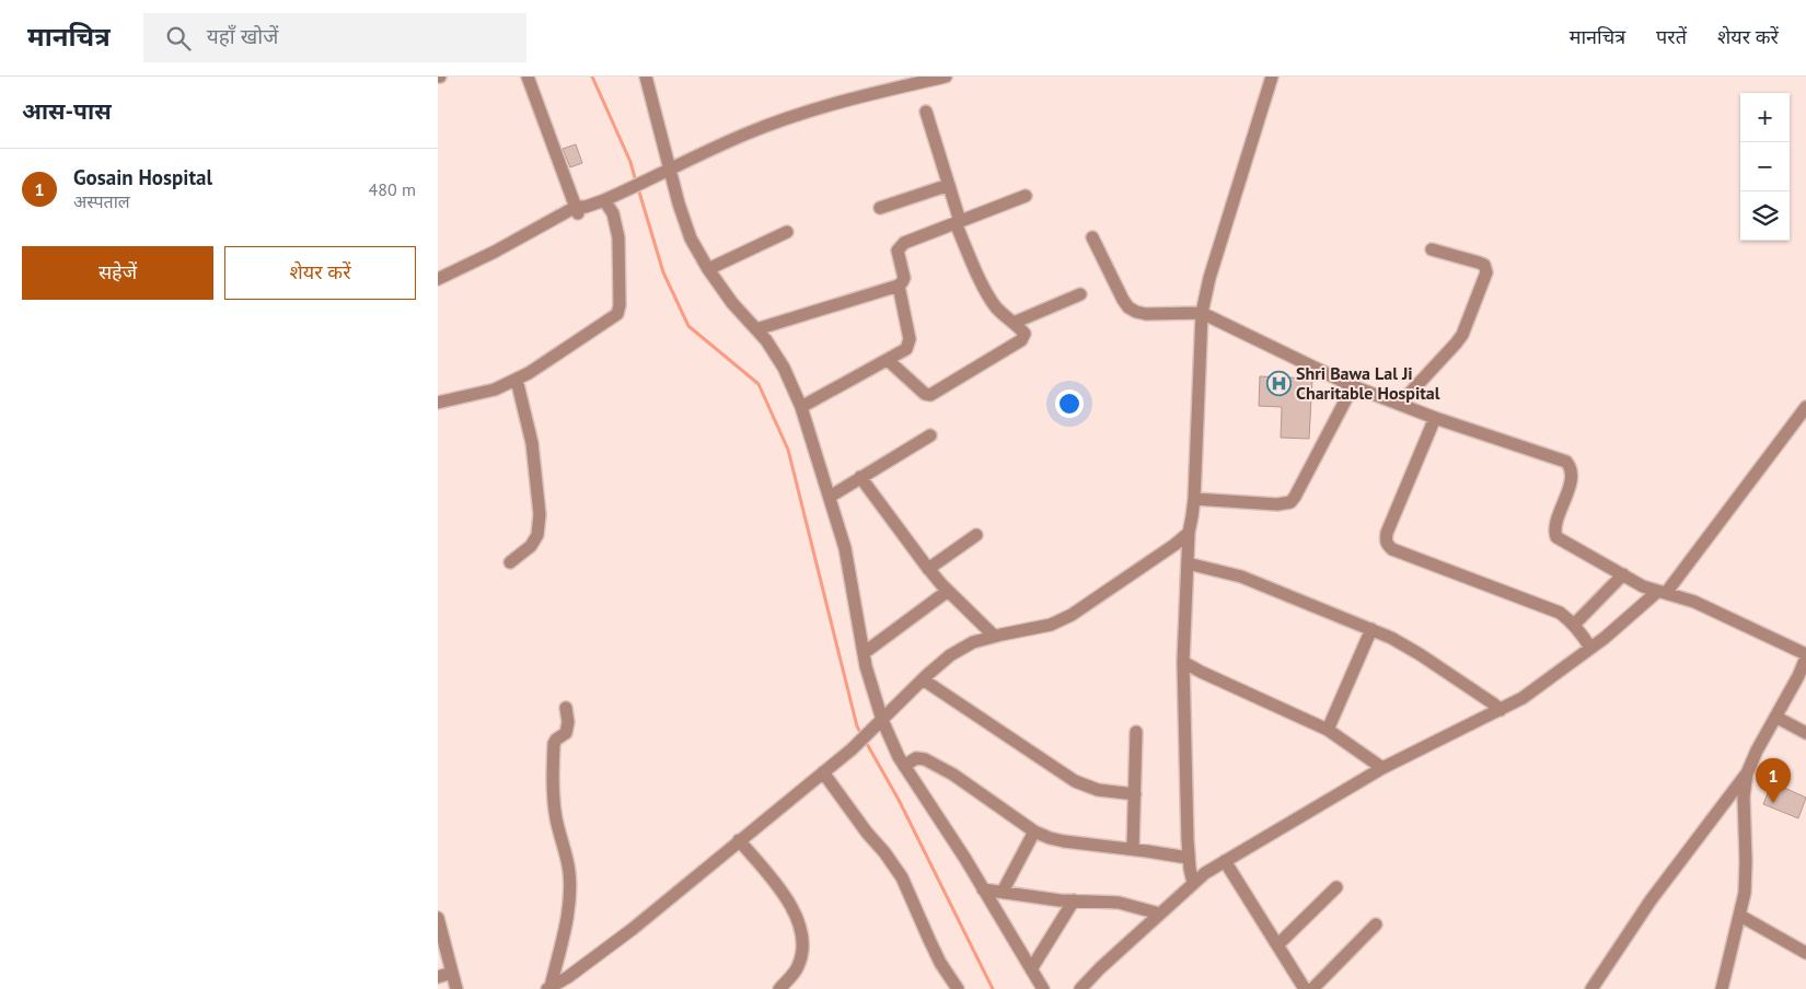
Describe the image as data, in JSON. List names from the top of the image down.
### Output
{
  "places": {
    "hospital": ["Shri Bawa Lal Ji Charitable Hospital"]
  },
  "page": {
    "header": "मानचित्र",
    "search": "यहाँ खोजें",
    "nav": ["मानचित्र", "परतें", "शेयर करें"],
    "heading": "आस-पास",
    "map_buttons": ["+", "−"],
    "list": [
      {
        "mark": "1",
        "name": "Gosain Hospital",
        "note": "अस्पताल",
        "value": "480 m"
      }
    ],
    "buttons": ["सहेजें", "शेयर करें"],
    "pins": "1"
  }
}
